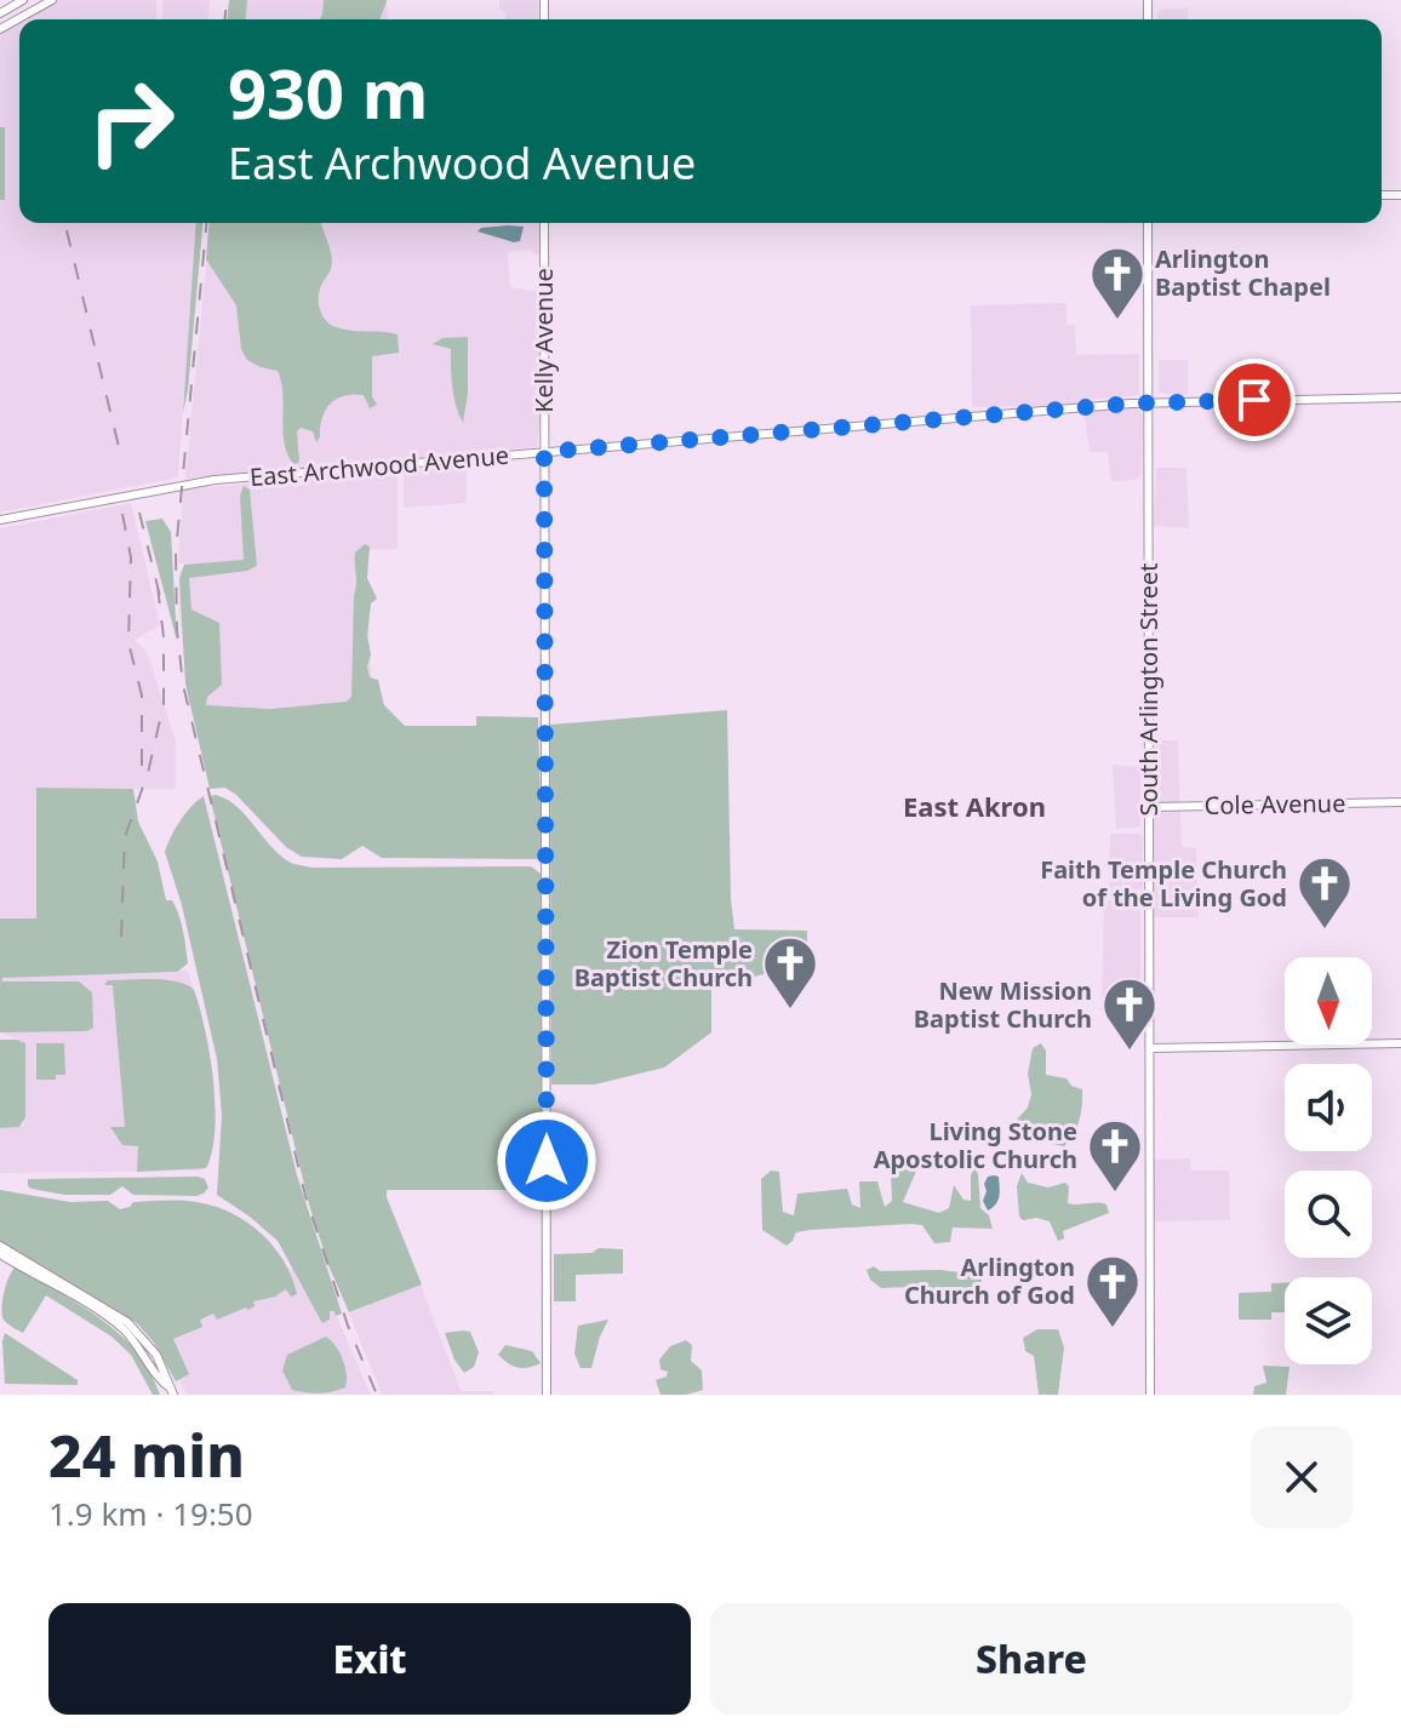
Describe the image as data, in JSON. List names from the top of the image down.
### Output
{
  "streets": {
    "main road": [
      "Kelly Avenue",
      "East Archwood Avenue",
      "South Arlington Street",
      "Cole Avenue"
    ]
  },
  "crossings": [
    ["Kelly Avenue", "East Archwood Avenue"],
    ["East Archwood Avenue", "South Arlington Street"],
    ["South Arlington Street", "Cole Avenue"]
  ],
  "districts": ["East Akron"],
  "places": {
    "church": [
      "Arlington Baptist Chapel",
      "Faith Temple Church of the Living God",
      "Zion Temple Baptist Church",
      "New Mission Baptist Church",
      "Living Stone Apostolic Church",
      "Arlington Church of God"
    ]
  },
  "north": "bottom",
  "page": {
    "turn": ["930 m", "East Archwood Avenue"],
    "heading": ["24 min", "1.9 km · 19:50"],
    "buttons": ["Exit", "Share"]
  }
}
